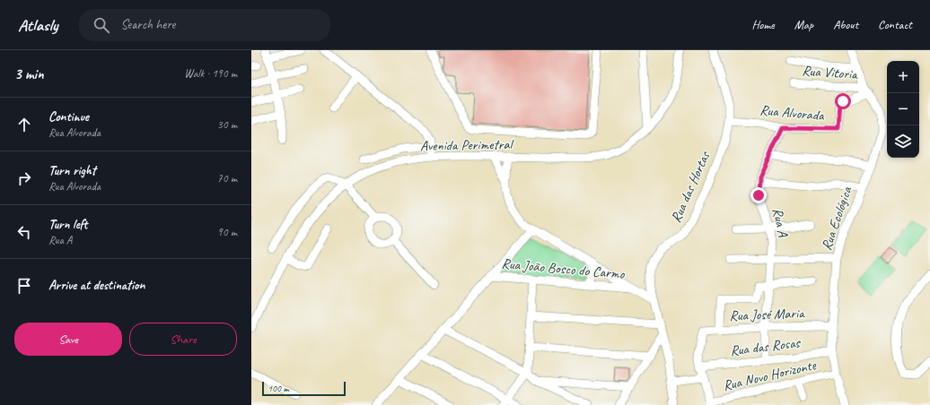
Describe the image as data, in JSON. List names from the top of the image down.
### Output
{
  "streets": {
    "street": [
      "Rua Vitoria",
      "Rua Alvorada",
      "Avenida Perimetral",
      "Rua das Hortas",
      "Rua Ecológica",
      "Rua A",
      "Rua João Bosco do Carmo",
      "Rua José Maria",
      "Rua das Rosas",
      "Rua Novo Horizonte"
    ]
  },
  "crossings": [
    ["Rua Vitoria", "Rua Alvorada"],
    ["Rua Vitoria", "Rua Ecológica"],
    ["Rua Alvorada", "Rua das Hortas"],
    ["Rua Alvorada", "Rua Ecológica"],
    ["Rua Alvorada", "Rua A"],
    ["Rua Ecológica", "Rua José Maria"],
    ["Rua Ecológica", "Rua das Rosas"],
    ["Rua Ecológica", "Rua Novo Horizonte"],
    ["Rua A", "Rua José Maria"],
    ["Rua A", "Rua das Rosas"],
    ["Rua José Maria", "Rua das Rosas"]
  ],
  "scale_bar": "100 m",
  "page": {
    "header": "Atlasly",
    "search": "Search here",
    "nav": [
      "Home",
      "Map",
      "About",
      "Contact"
    ],
    "heading": ["3 min", "Walk · 190 m"],
    "map_buttons": ["+", "−"],
    "list": [
      ["Continue", "Rua Alvorada", "30 m"],
      ["Turn right", "Rua Alvorada", "70 m"],
      ["Turn left", "Rua A", "90 m"],
      "Arrive at destination"
    ],
    "buttons": ["Save", "Share"],
    "scale": "100 m"
  }
}
